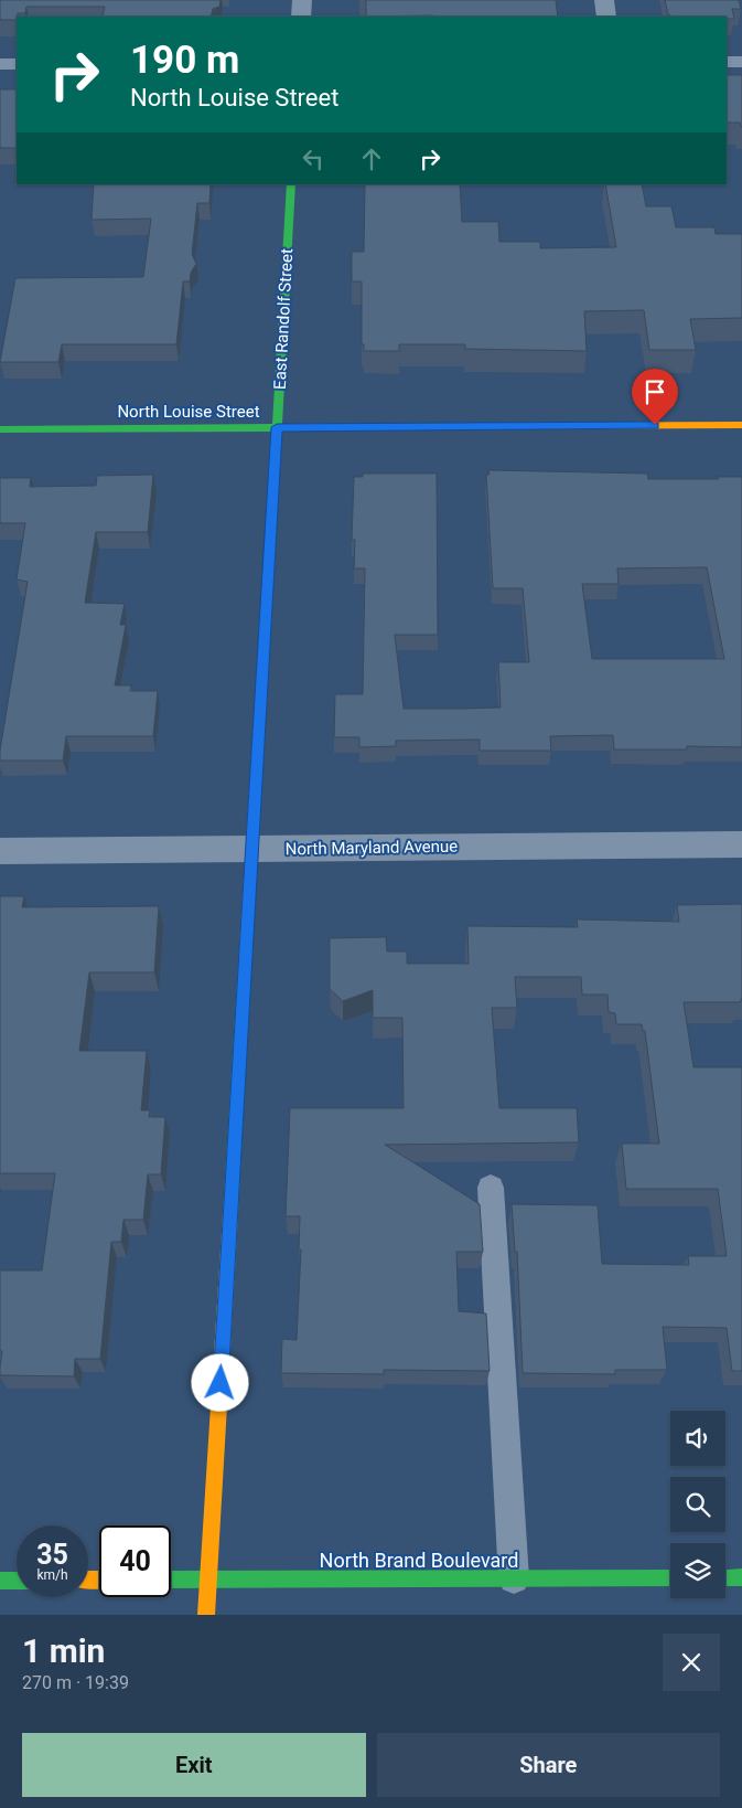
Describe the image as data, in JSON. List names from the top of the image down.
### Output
{
  "streets": {
    "street": [
      "East Randolf Street",
      "North Louise Street",
      "North Maryland Avenue",
      "North Brand Boulevard"
    ]
  },
  "crossings": [
    ["East Randolf Street", "North Louise Street"],
    ["East Randolf Street", "North Maryland Avenue"],
    ["East Randolf Street", "North Brand Boulevard"]
  ],
  "page": {
    "turn": ["190 m", "North Louise Street"],
    "speed": "35 km/h",
    "limit": "40",
    "heading": ["1 min", "270 m · 19:39"],
    "buttons": ["Exit", "Share"]
  }
}
